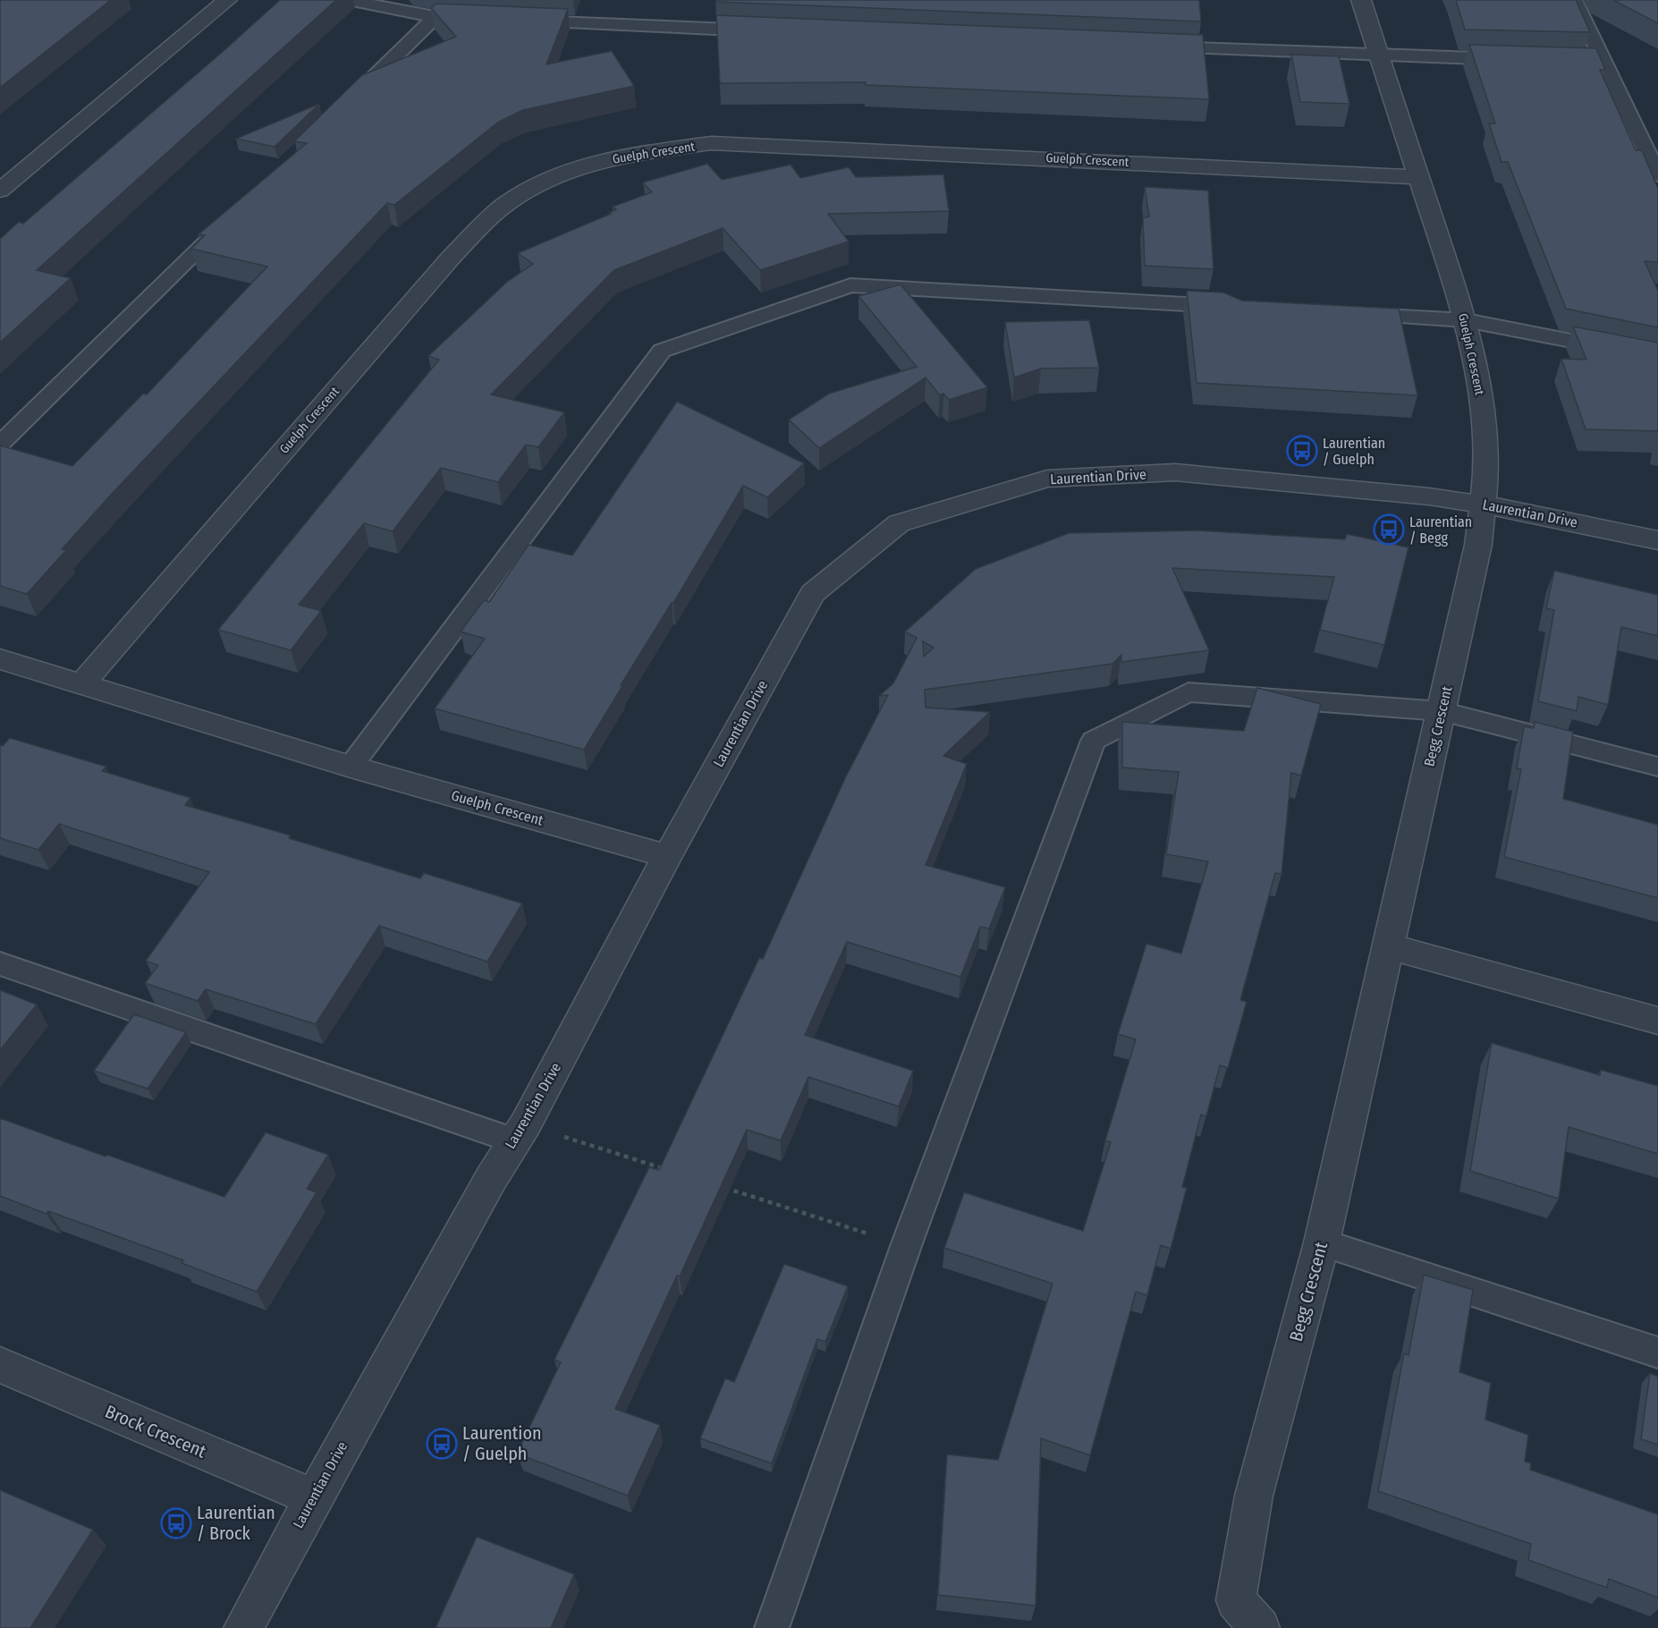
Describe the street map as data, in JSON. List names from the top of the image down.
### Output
{
  "streets": {
    "street": [
      "Guelph Crescent",
      "Laurentian Drive",
      "Begg Crescent",
      "Brock Crescent"
    ]
  },
  "crossings": [
    ["Guelph Crescent", "Laurentian Drive"],
    ["Guelph Crescent", "Begg Crescent"],
    ["Laurentian Drive", "Begg Crescent"],
    ["Laurentian Drive", "Brock Crescent"]
  ],
  "places": {
    "bus stop": [
      "Laurentian / Guelph",
      "Laurentian / Begg",
      "Laurention / Guelph",
      "Laurentian / Brock"
    ]
  }
}
